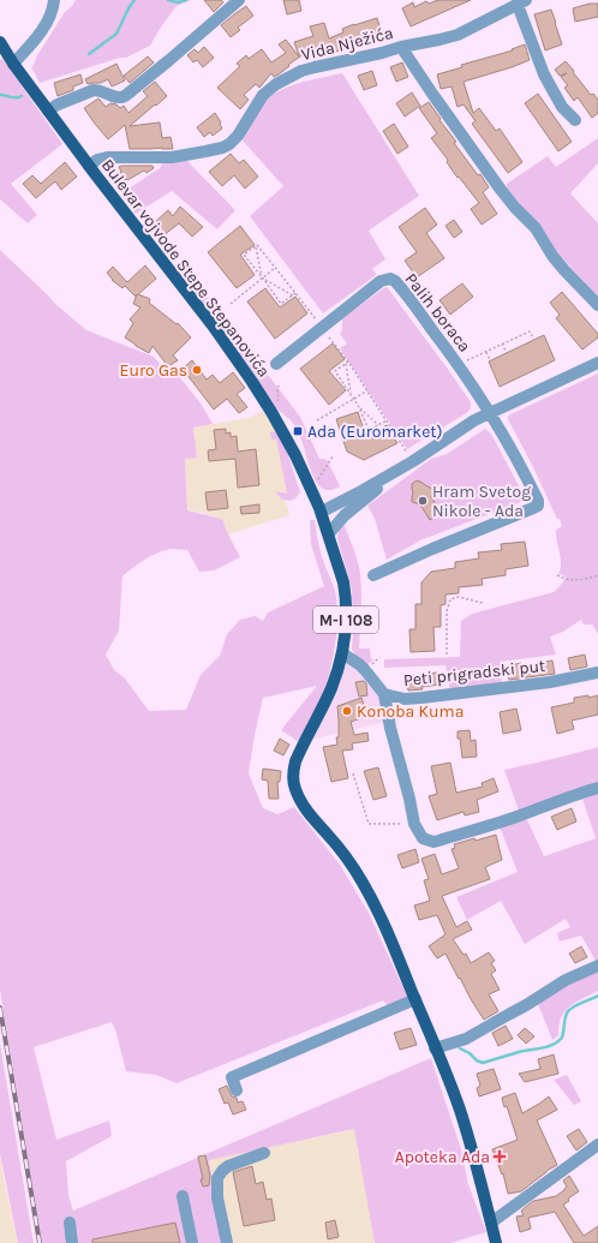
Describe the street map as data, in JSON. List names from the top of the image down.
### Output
{
  "streets": {
    "main road": ["Bulevar vojvode Stepe Stepanovića", "M-I 108"],
    "street": ["Vida Nježića", "Palih boraca", "Peti prigradski put"]
  },
  "crossings": [
    ["Vida Nježića", "Bulevar vojvode Stepe Stepanovića"],
    ["Bulevar vojvode Stepe Stepanovića", "Peti prigradski put"]
  ],
  "places": {
    "other": ["Euro Gas", "Hram Svetog Nikole - Ada", "Konoba Kuma"],
    "transit": ["Ada (Euromarket)"],
    "health": ["Apoteka Ada"]
  }
}
